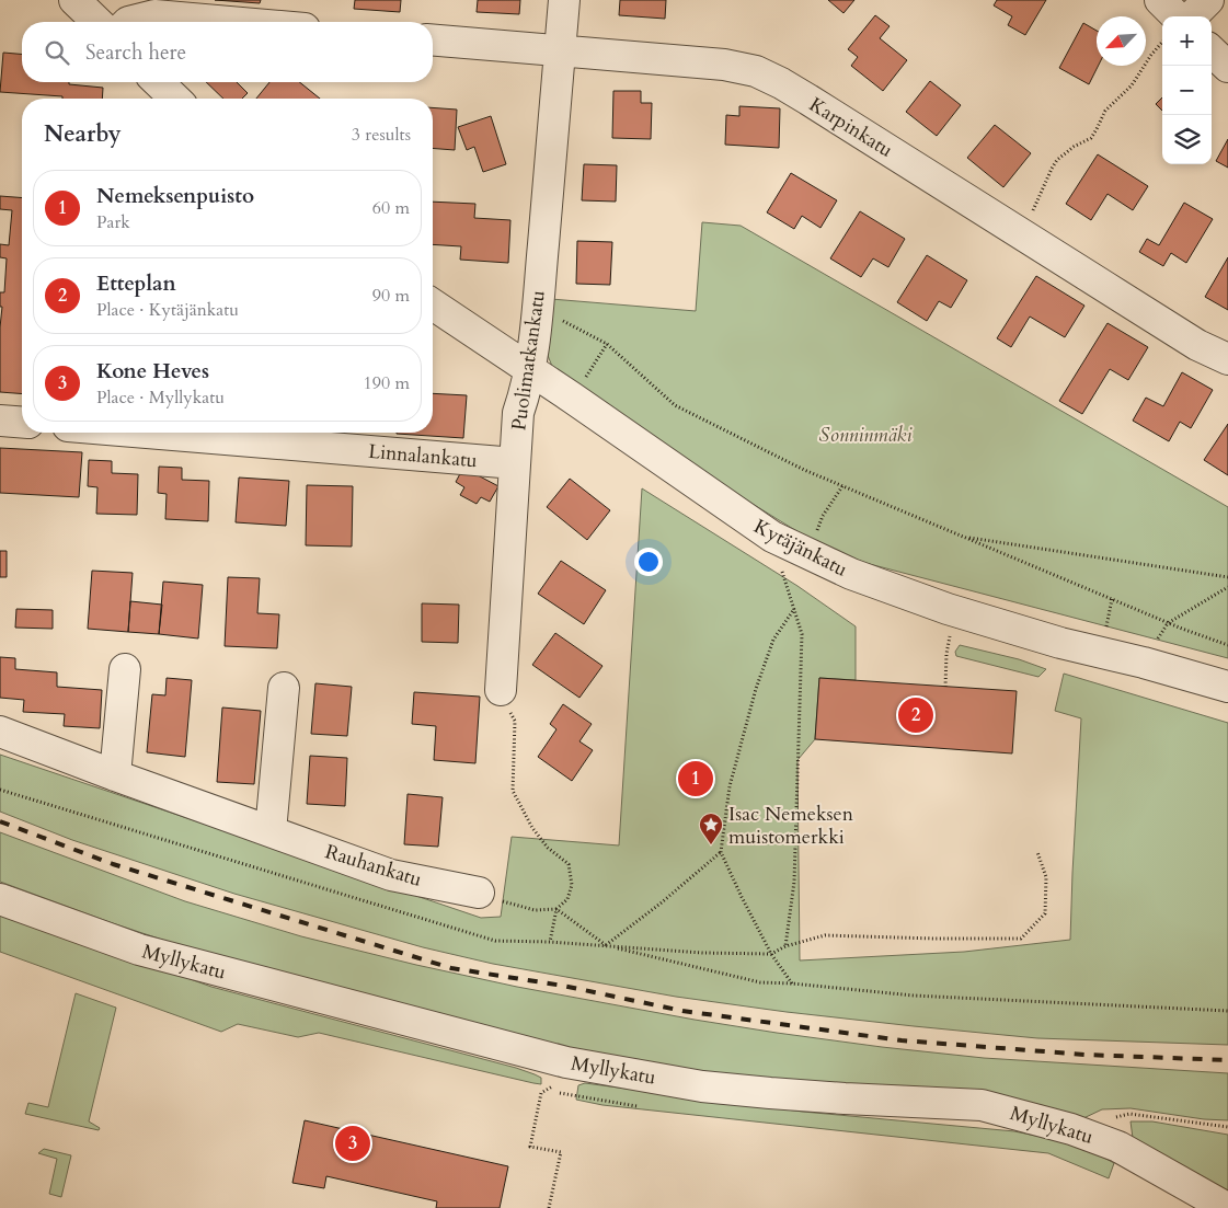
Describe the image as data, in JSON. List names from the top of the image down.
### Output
{
  "streets": {
    "street": [
      "Karpinkatu",
      "Puolimatkankatu",
      "Linnalankatu",
      "Kytäjänkatu",
      "Rauhankatu",
      "Myllykatu"
    ]
  },
  "crossings": [
    ["Karpinkatu", "Puolimatkankatu"],
    ["Puolimatkankatu", "Linnalankatu"],
    ["Puolimatkankatu", "Kytäjänkatu"]
  ],
  "parks": ["Sonninmäki"],
  "places": {
    "place": ["Isac Nemeksen muistomerkki"]
  },
  "north": "bottom left",
  "page": {
    "map_buttons": ["+", "−"],
    "search": "Search here",
    "heading": ["Nearby", "3 results"],
    "list": [
      {
        "mark": "1",
        "name": "Nemeksenpuisto",
        "note": "Park",
        "value": "60 m"
      },
      {
        "mark": "2",
        "name": "Etteplan",
        "note": "Place · Kytäjänkatu",
        "value": "90 m"
      },
      {
        "mark": "3",
        "name": "Kone Heves",
        "note": "Place · Myllykatu",
        "value": "190 m"
      }
    ],
    "pins": ["2", "1", "3"]
  }
}
